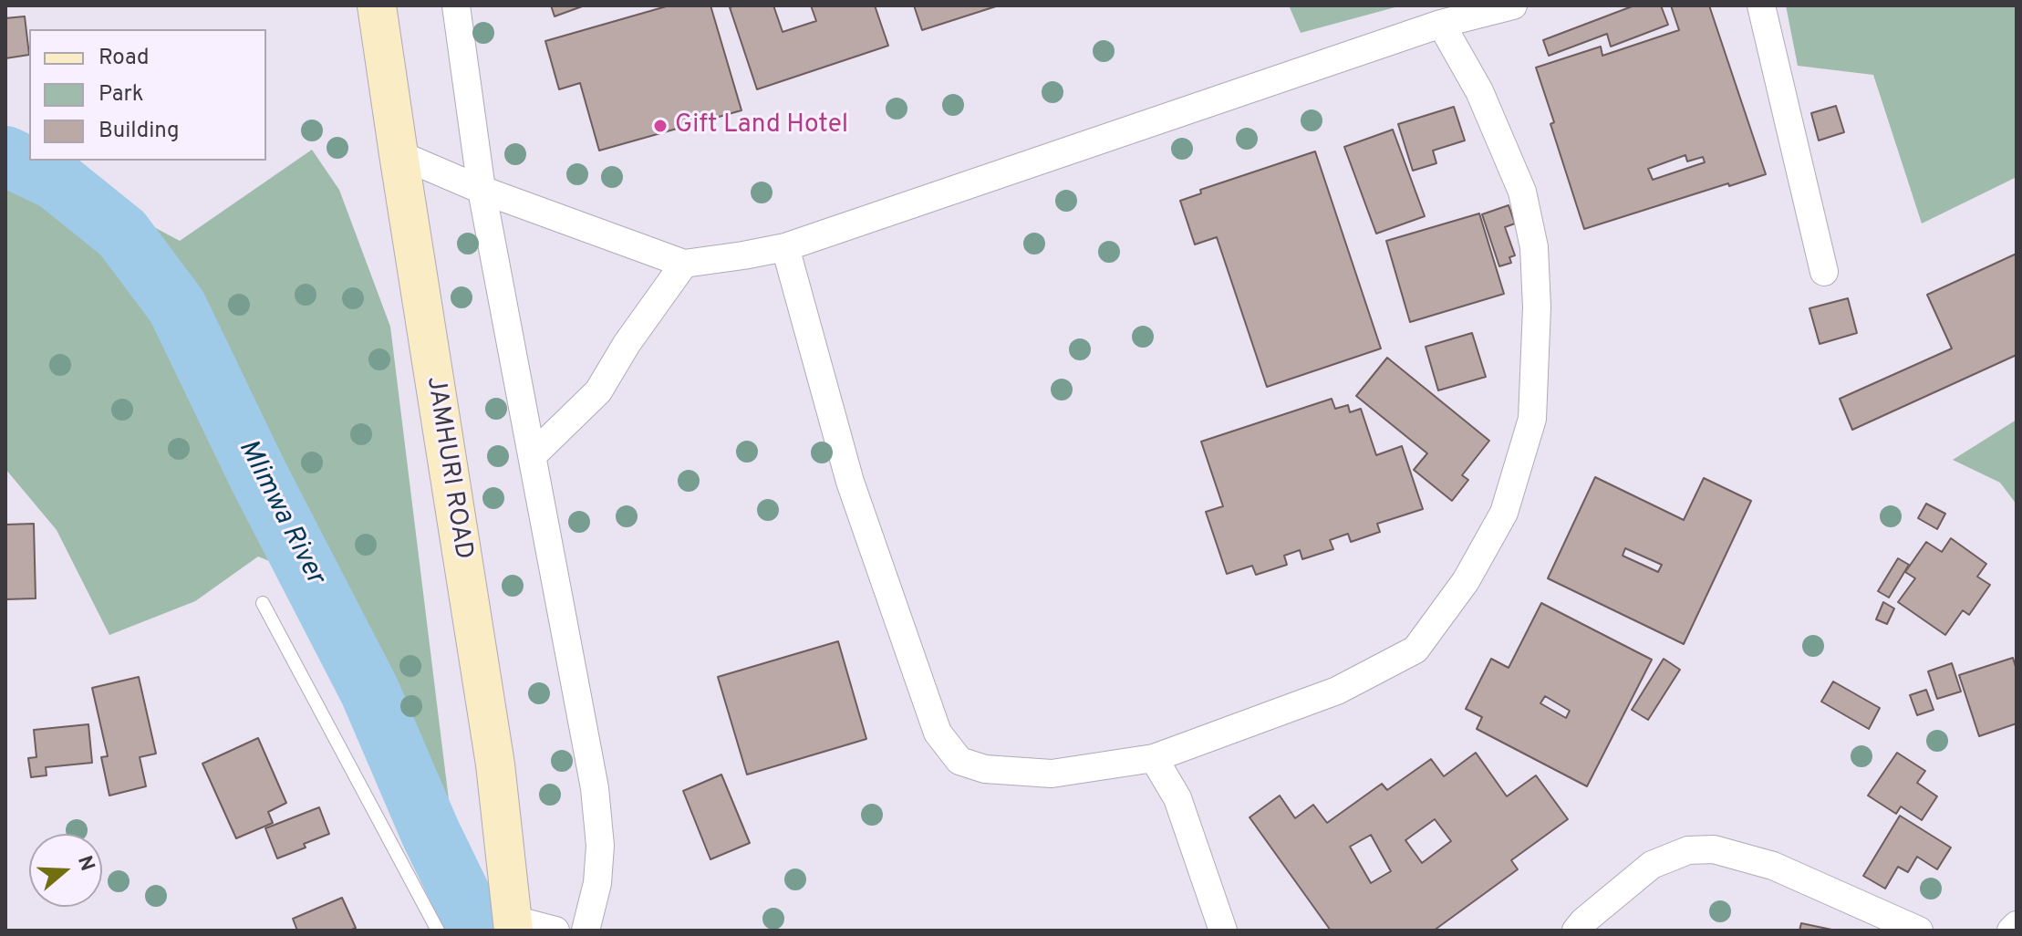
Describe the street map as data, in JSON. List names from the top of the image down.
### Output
{
  "streets": {
    "main road": ["JAMHURI ROAD"]
  },
  "water": ["Mlimwa River"],
  "places": ["Gift Land Hotel"],
  "legend": ["Road", "Park", "Building"],
  "north": "right"
}
